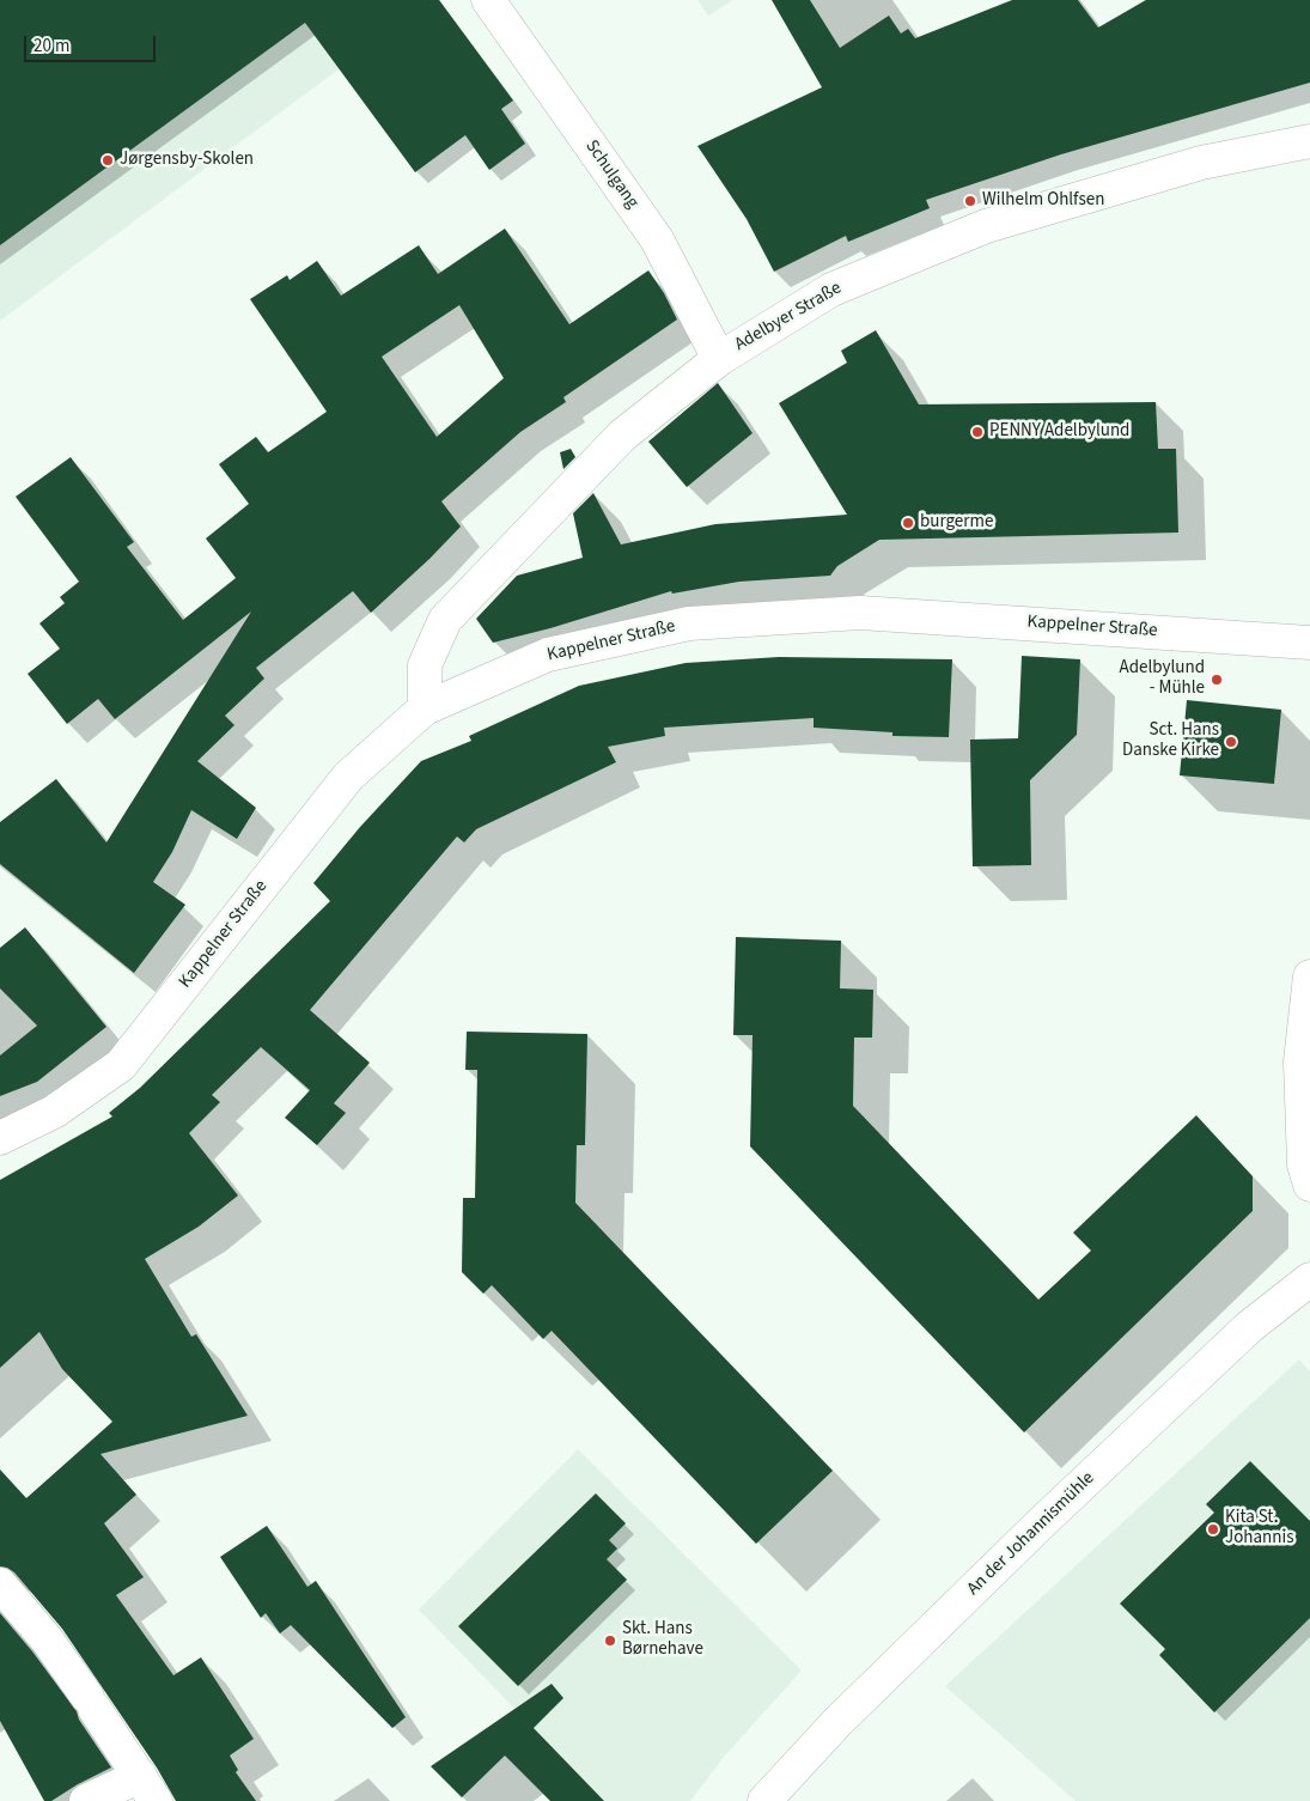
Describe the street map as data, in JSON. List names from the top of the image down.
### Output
{
  "streets": {
    "street": [
      "Schulgang",
      "Adelbyer Straße",
      "Kappelner Straße",
      "An der Johannismühle"
    ]
  },
  "crossings": [
    ["Schulgang", "Adelbyer Straße"],
    ["Adelbyer Straße", "Kappelner Straße"]
  ],
  "places": [
    "Jørgensby-Skolen",
    "Wilhelm Ohlfsen",
    "PENNY Adelbylund",
    "burgerme",
    "Adelbylund - Mühle",
    "Sct. Hans Danske Kirke",
    "Kita St. Johannis",
    "Skt. Hans Børnehave"
  ],
  "scale_bar": "20 m"
}
